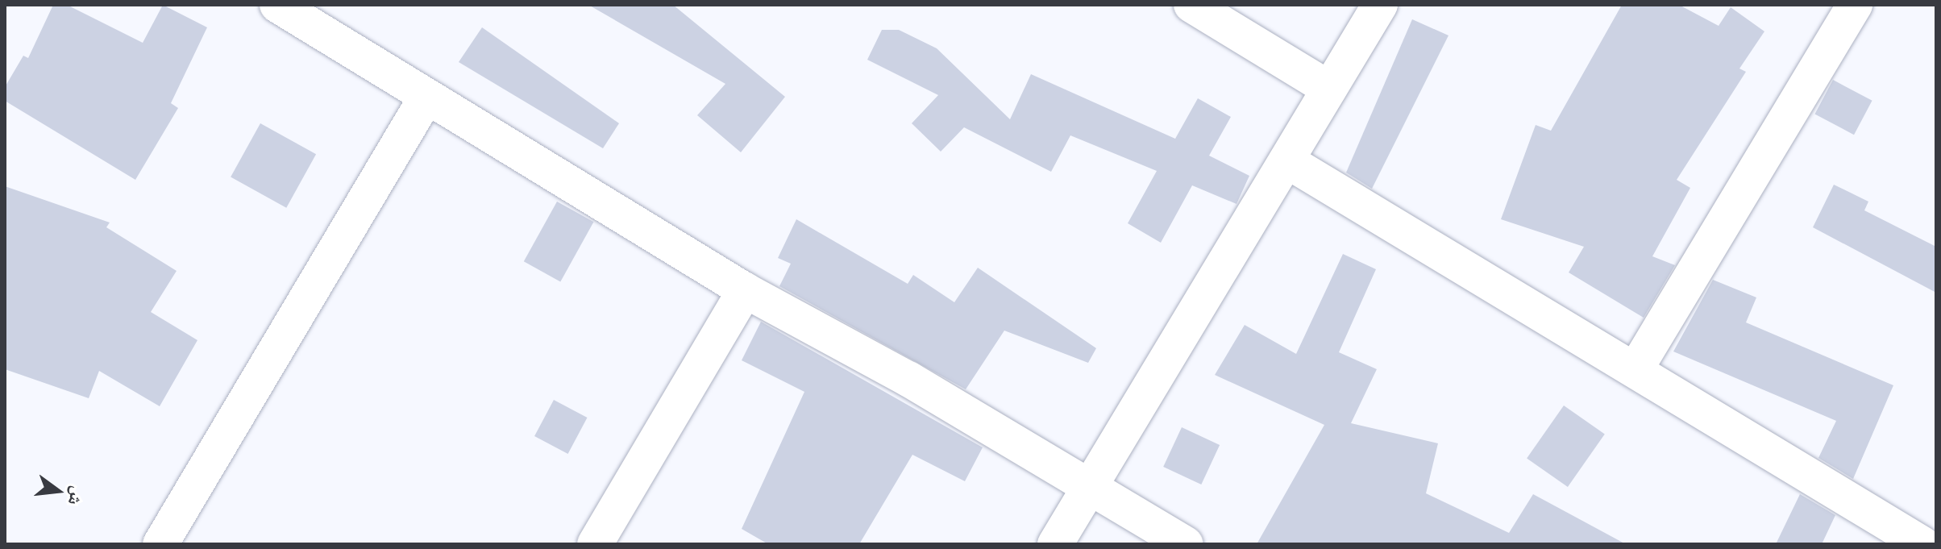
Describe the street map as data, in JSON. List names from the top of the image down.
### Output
{
  "north": "right"
}
